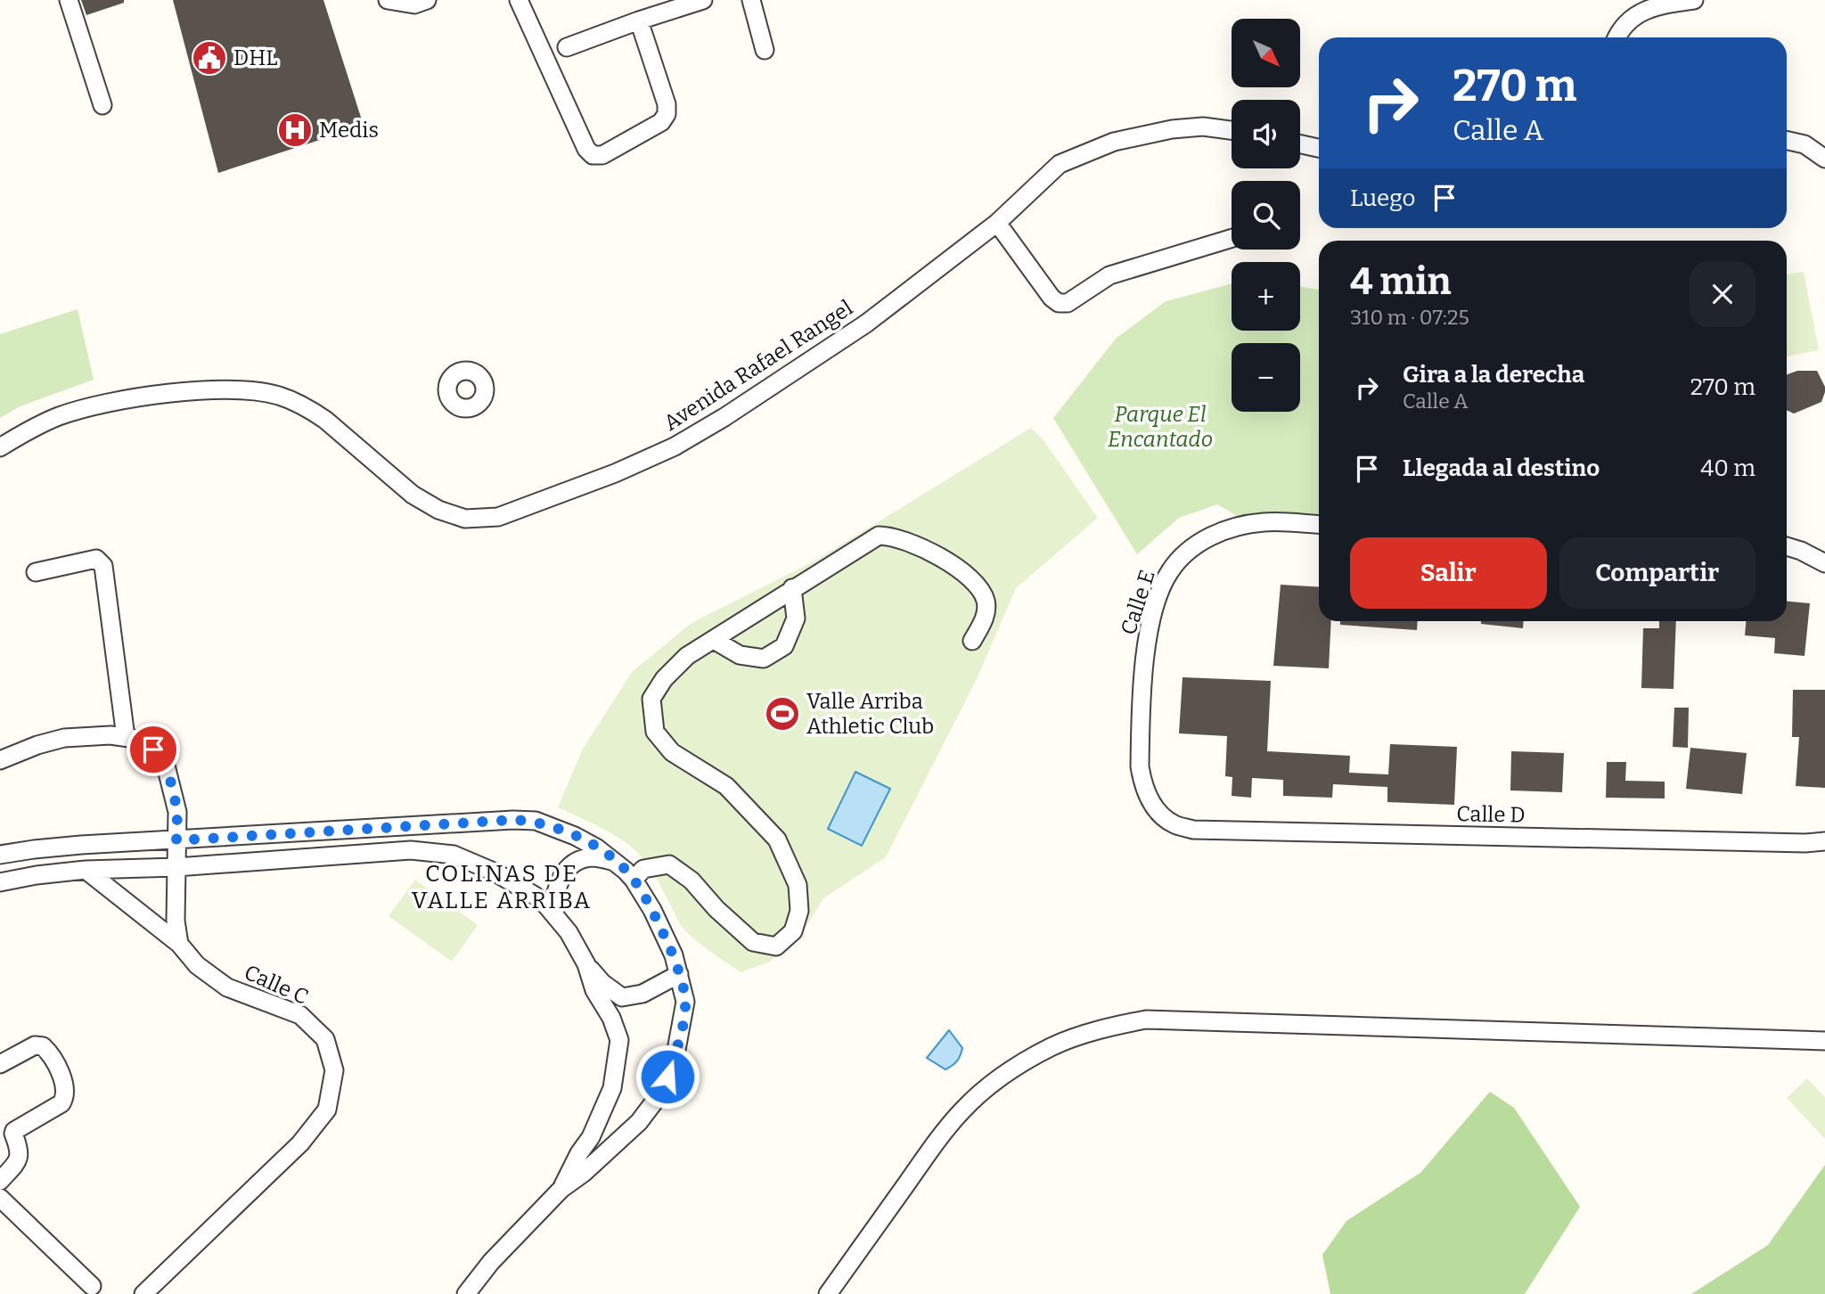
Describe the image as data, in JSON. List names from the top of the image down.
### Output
{
  "streets": {
    "street": [
      "Avenida Rafael Rangel",
      "Calle E",
      "Calle D",
      "Calle C"
    ]
  },
  "crossings": [
    ["Calle E", "Calle D"]
  ],
  "districts": ["COLINAS DE VALLE ARRIBA"],
  "parks": ["Parque El Encantado"],
  "places": {
    "public building": ["DHL"],
    "hospital": ["Medis"],
    "sports": ["Valle Arriba Athletic Club"]
  },
  "north": "bottom right",
  "page": {
    "map_buttons": ["+", "−"],
    "turn": ["270 m", "Calle A"],
    "then": "Luego",
    "heading": ["4 min", "310 m · 07:25"],
    "list": [
      {
        "name": "Gira a la derecha",
        "note": "Calle A",
        "value": "270 m"
      },
      {
        "name": "Llegada al destino",
        "value": "40 m"
      }
    ],
    "buttons": ["Salir", "Compartir"]
  }
}
